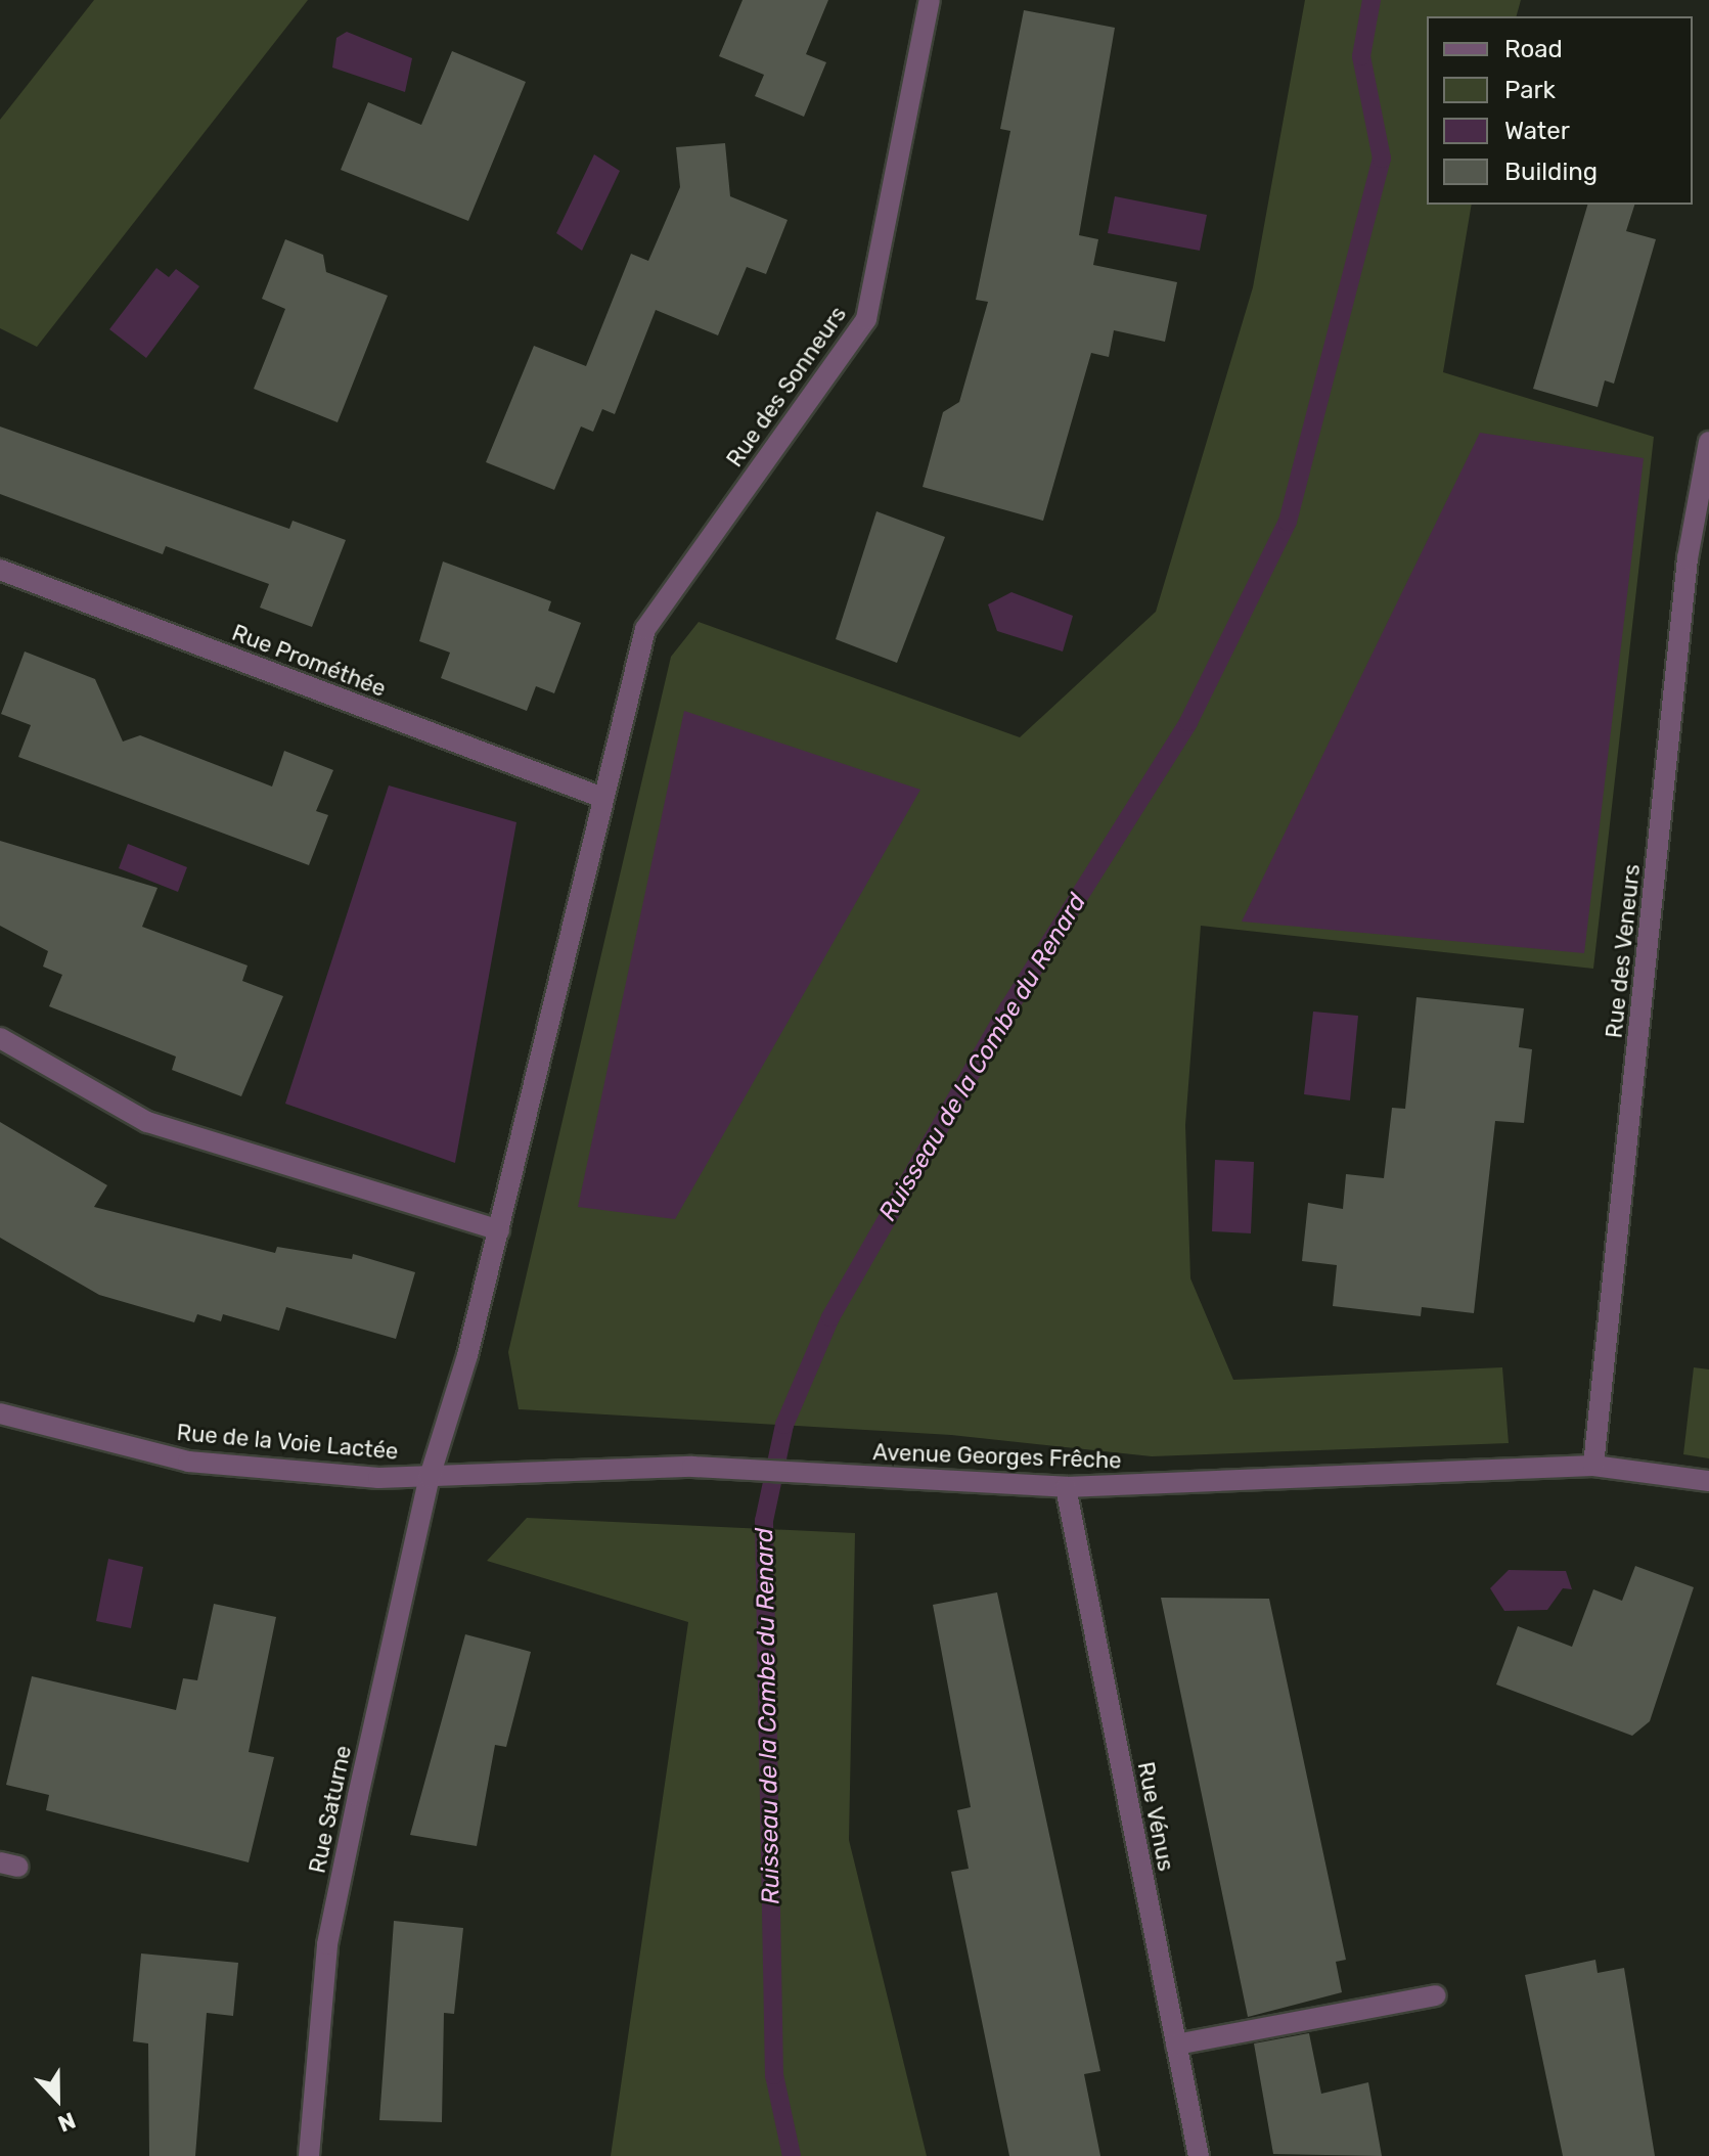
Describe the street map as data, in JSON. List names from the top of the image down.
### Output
{
  "streets": {
    "street": [
      "Rue des Sonneurs",
      "Rue Prométhée",
      "Rue des Veneurs",
      "Rue de la Voie Lactée",
      "Avenue Georges Frêche",
      "Rue Saturne",
      "Rue Vénus"
    ]
  },
  "crossings": [
    ["Rue des Sonneurs", "Rue Saturne"],
    ["Rue Prométhée", "Rue Saturne"],
    ["Rue des Veneurs", "Avenue Georges Frêche"],
    ["Rue de la Voie Lactée", "Avenue Georges Frêche"],
    ["Rue de la Voie Lactée", "Rue Saturne"],
    ["Avenue Georges Frêche", "Rue Saturne"],
    ["Avenue Georges Frêche", "Rue Vénus"]
  ],
  "water": ["Ruisseau de la Combe du Renard"],
  "legend": [
    "Road",
    "Park",
    "Water",
    "Building"
  ],
  "north": "bottom"
}
